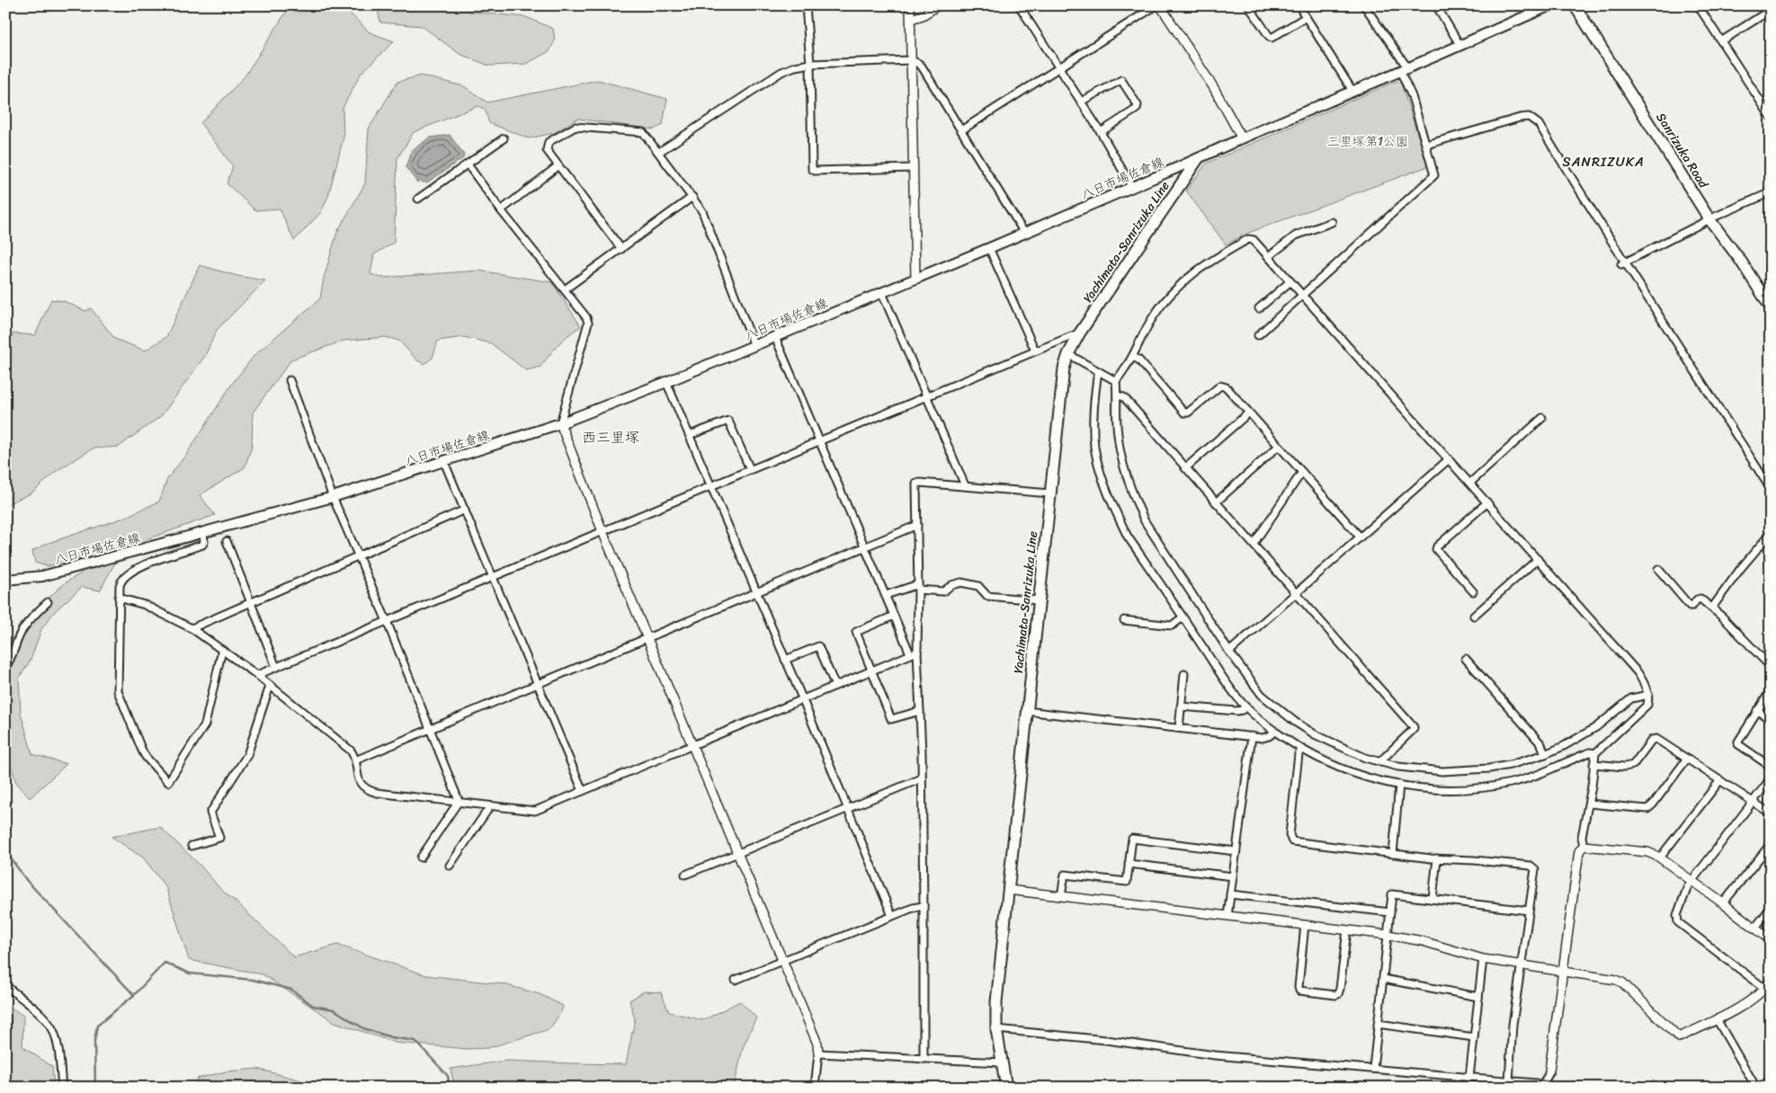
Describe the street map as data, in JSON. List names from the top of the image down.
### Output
{
  "streets": {
    "main road": ["Sanrizuka Road", "八日市場佐倉線", "Yachimata-Sanrizuka Line"]
  },
  "crossings": [
    ["八日市場佐倉線", "Yachimata-Sanrizuka Line"]
  ],
  "districts": ["SANRIZUKA", "西三里塚"],
  "parks": ["三里塚第1公園"]
}
